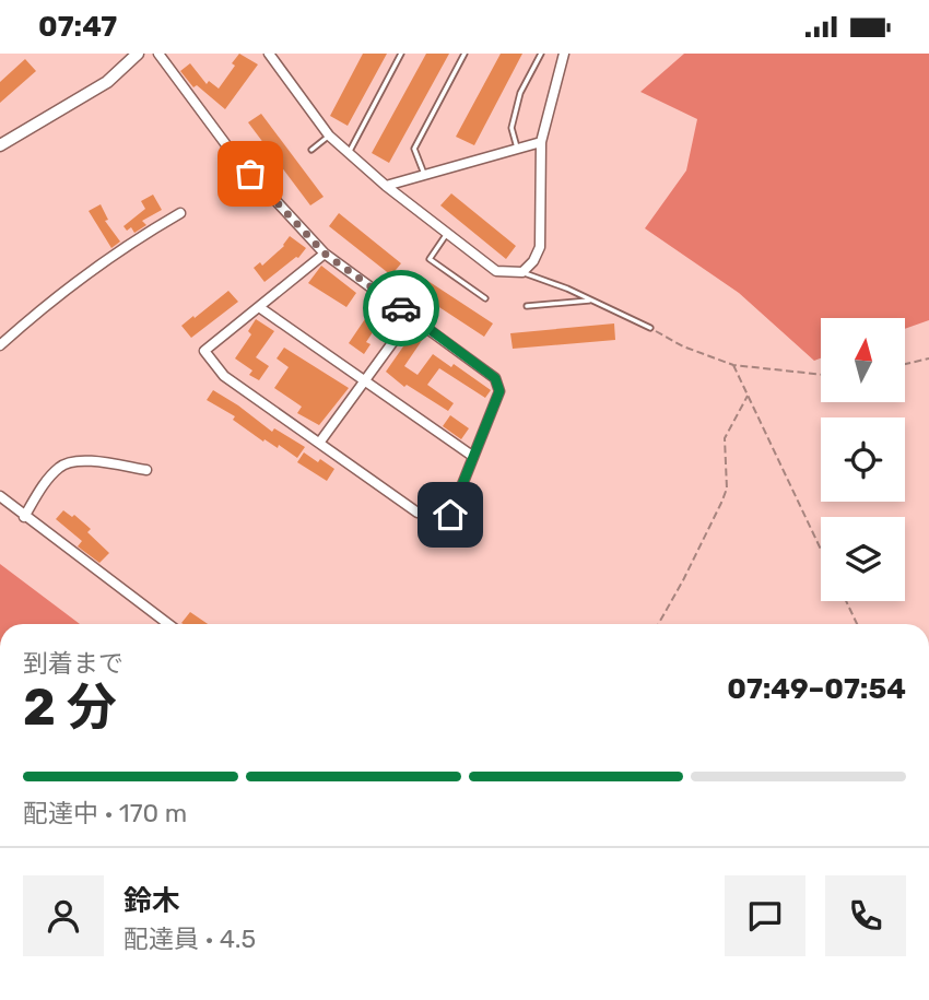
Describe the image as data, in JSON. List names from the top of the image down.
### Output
{
  "north": "top",
  "page": {
    "status": "07:47",
    "heading": ["2 分", "到着まで", "07:49–07:54"],
    "panel": ["鈴木", "配達員 · 4.5"],
    "bar": "配達中 · 170 m"
  }
}
